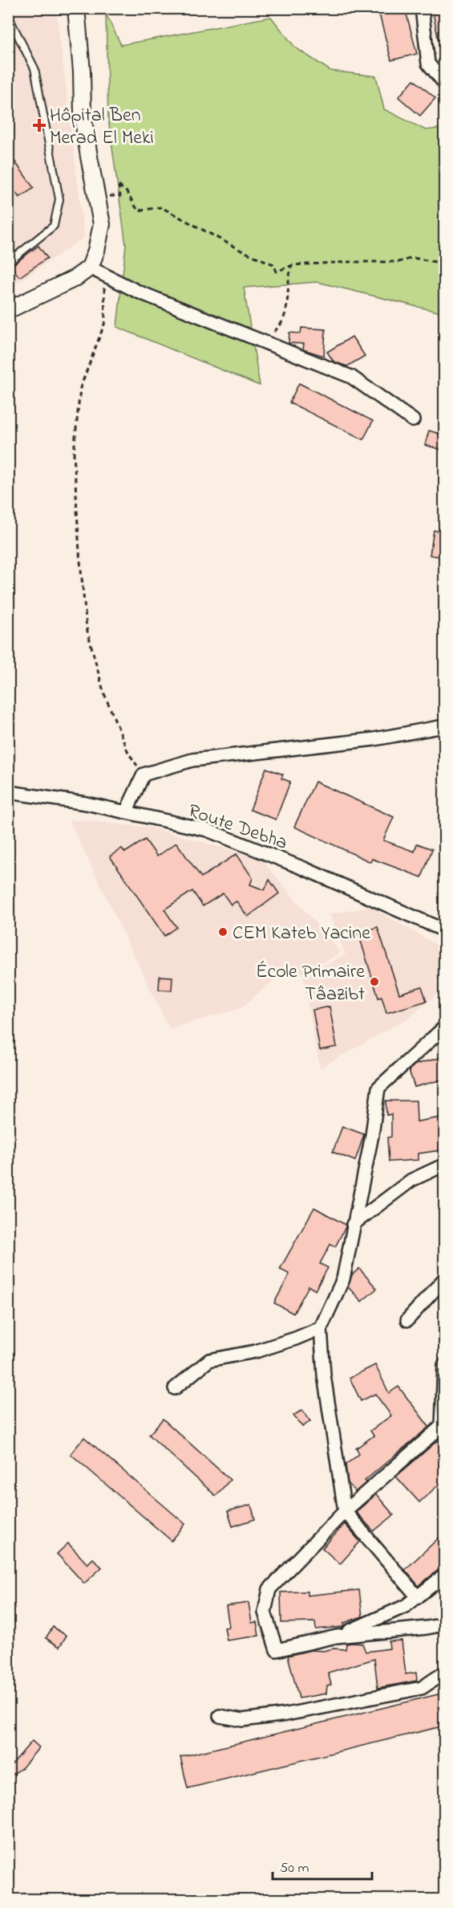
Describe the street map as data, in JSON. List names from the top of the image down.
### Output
{
  "streets": {
    "street": ["Route Debha"]
  },
  "places": {
    "health": ["Hôpital Ben Merad El Meki"],
    "other": ["CEM Kateb Yacine", "École Primaire Tâazibt"]
  },
  "scale_bar": "50 m"
}
